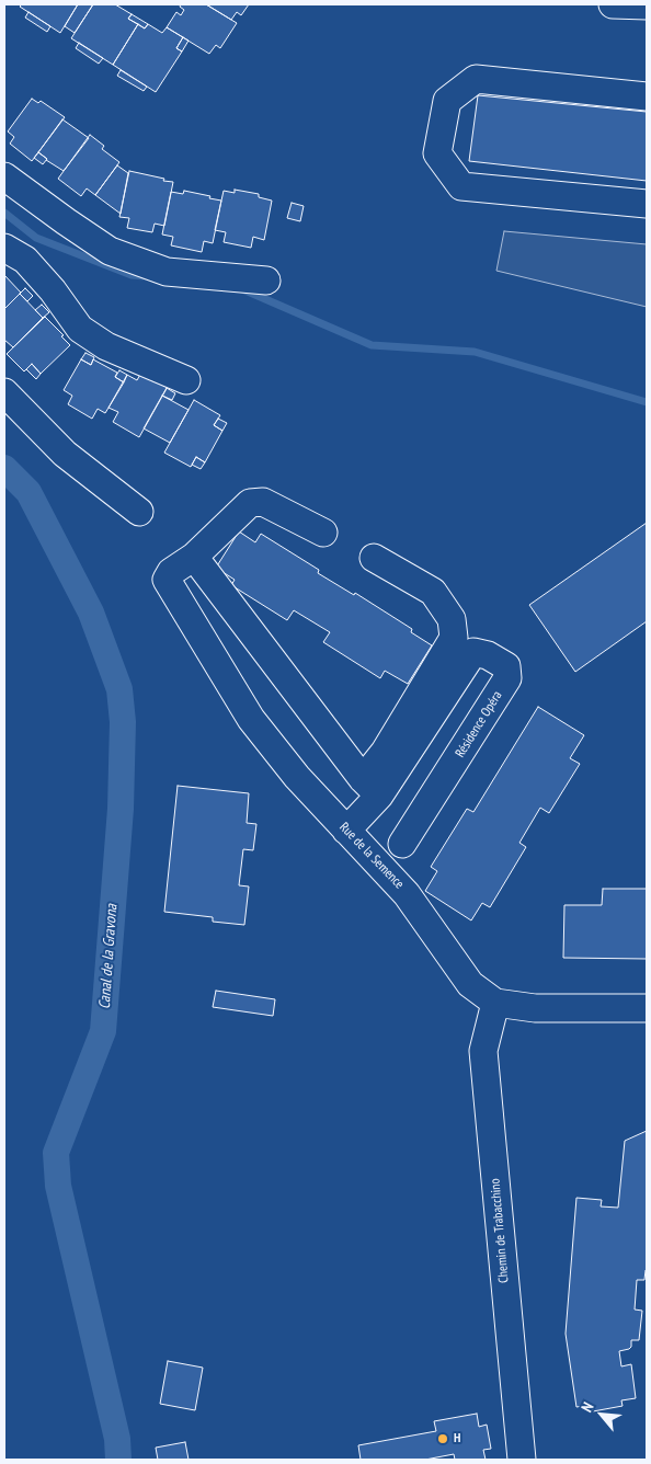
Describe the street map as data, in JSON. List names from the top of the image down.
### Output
{
  "streets": {
    "street": ["Résidence Opéra", "Rue de la Semence", "Chemin de Trabacchino"]
  },
  "crossings": [
    ["Résidence Opéra", "Rue de la Semence"],
    ["Rue de la Semence", "Chemin de Trabacchino"]
  ],
  "water": ["Canal de la Gravona"],
  "places": ["H"],
  "north": "top left"
}
